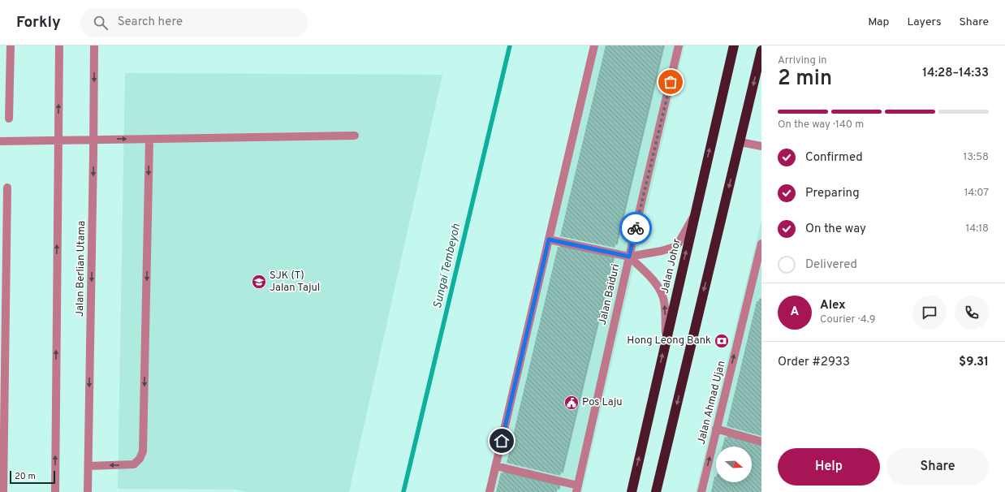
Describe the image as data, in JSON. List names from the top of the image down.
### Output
{
  "streets": {
    "highway": ["Jalan Johor"],
    "street": ["Jalan Berlian Utama", "Jalan Baiduri", "Jalan Ahmad Ujan"]
  },
  "one_way": ["Jalan Ahmad Ujan"],
  "water": ["Sungai Tembeyoh"],
  "places": {
    "school or university": ["SJK (T) Jalan Tajul"],
    "bank": ["Hong Leong Bank"],
    "public building": ["Pos Laju"]
  },
  "scale_bar": "20 m",
  "north": "right",
  "page": {
    "header": "Forkly",
    "search": "Search here",
    "nav": ["Map", "Layers", "Share"],
    "heading": ["2 min", "Arriving in", "14:28–14:33"],
    "panel": [
      "Alex",
      "Courier · 4.9",
      "Order #2933",
      "$9.31"
    ],
    "bar": "On the way · 140 m",
    "list": [
      ["Confirmed", "13:58"],
      ["Preparing", "14:07"],
      ["On the way", "14:18"],
      "Delivered"
    ],
    "round": "A",
    "buttons": ["Help", "Share"],
    "scale": "20 m"
  }
}
